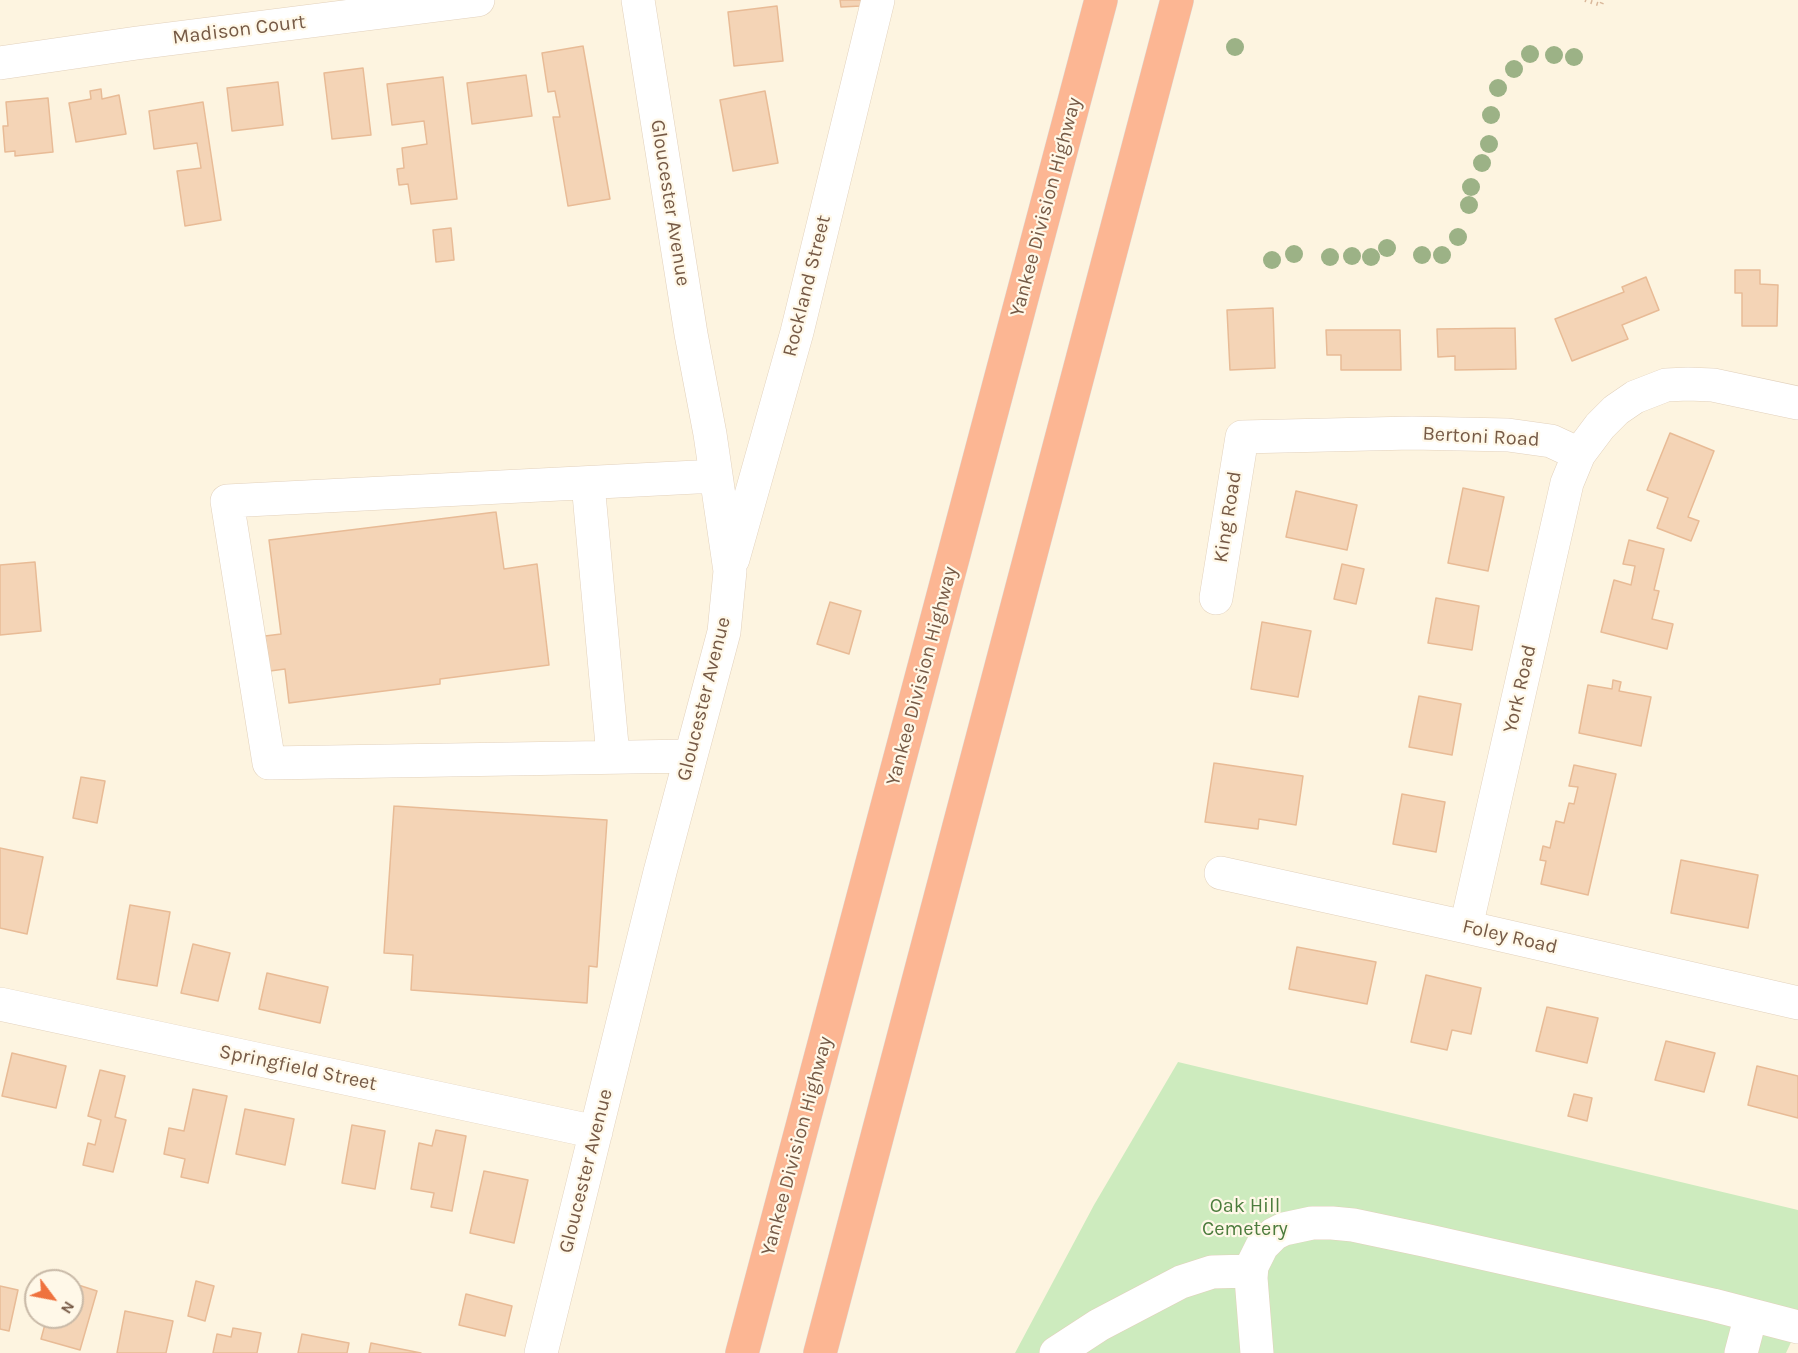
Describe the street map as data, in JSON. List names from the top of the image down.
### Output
{
  "streets": {
    "highway": ["Yankee Division Highway"],
    "street": [
      "Madison Court",
      "Gloucester Avenue",
      "Rockland Street",
      "Bertoni Road",
      "King Road",
      "York Road",
      "Foley Road",
      "Springfield Street"
    ]
  },
  "crossings": [
    ["Gloucester Avenue", "Rockland Street"],
    ["Gloucester Avenue", "Springfield Street"],
    ["Bertoni Road", "King Road"],
    ["Bertoni Road", "York Road"],
    ["York Road", "Foley Road"]
  ],
  "parks": ["Oak Hill Cemetery"],
  "north": "bottom right"
}
